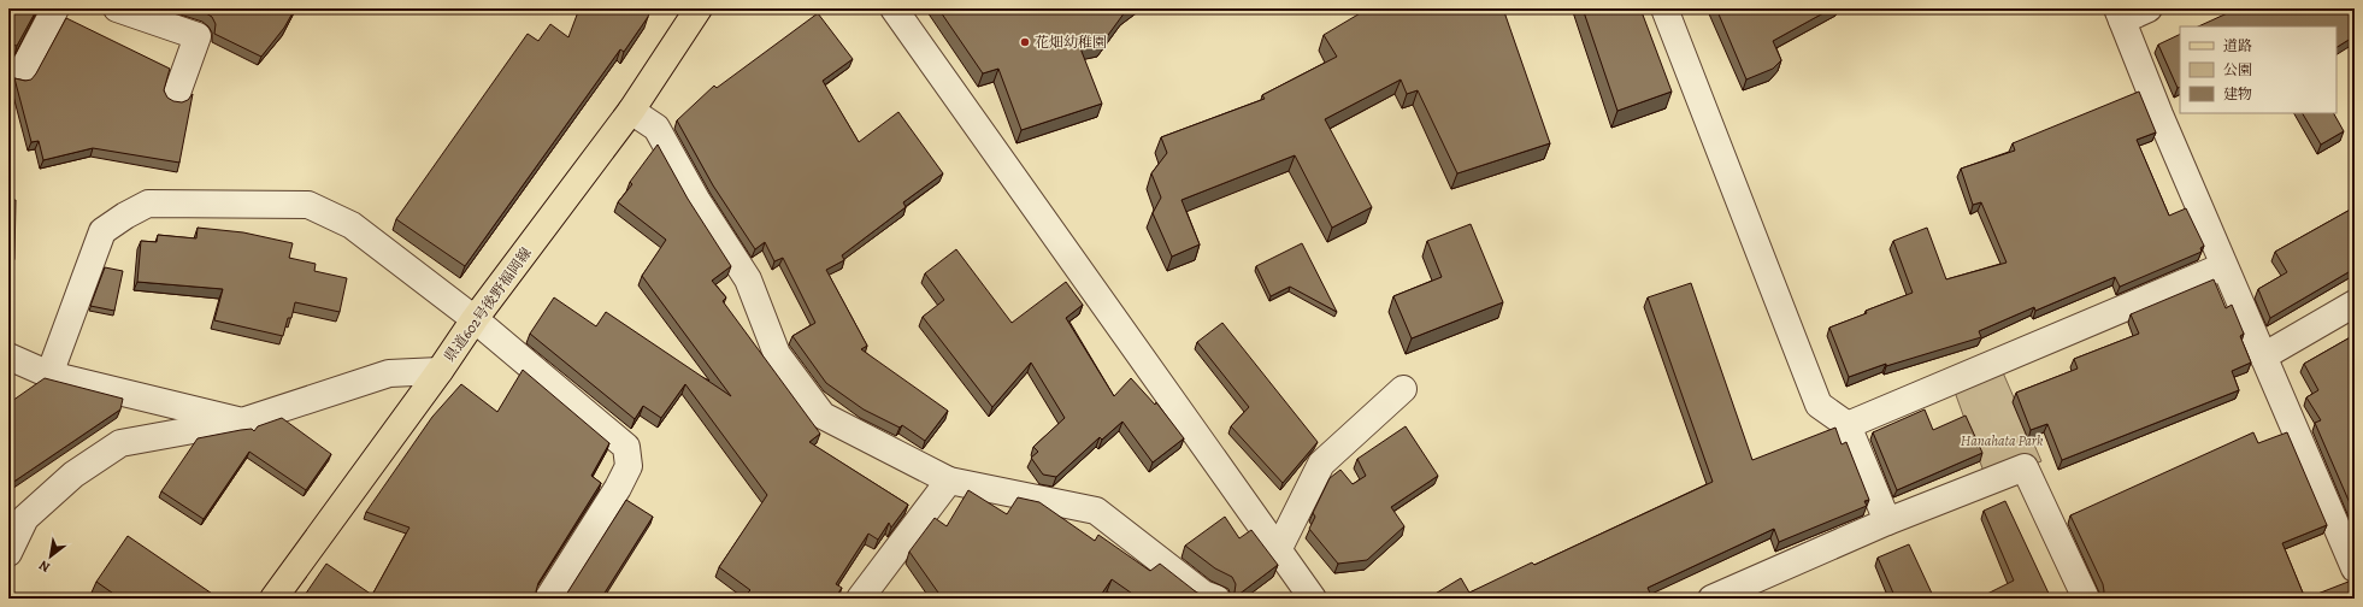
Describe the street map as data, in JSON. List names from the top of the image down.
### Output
{
  "streets": {
    "main road": ["県道602号後野福岡線"]
  },
  "parks": ["Hanahata Park"],
  "places": ["花畑幼稚園"],
  "legend": ["道路", "公園", "建物"],
  "north": "bottom left"
}
